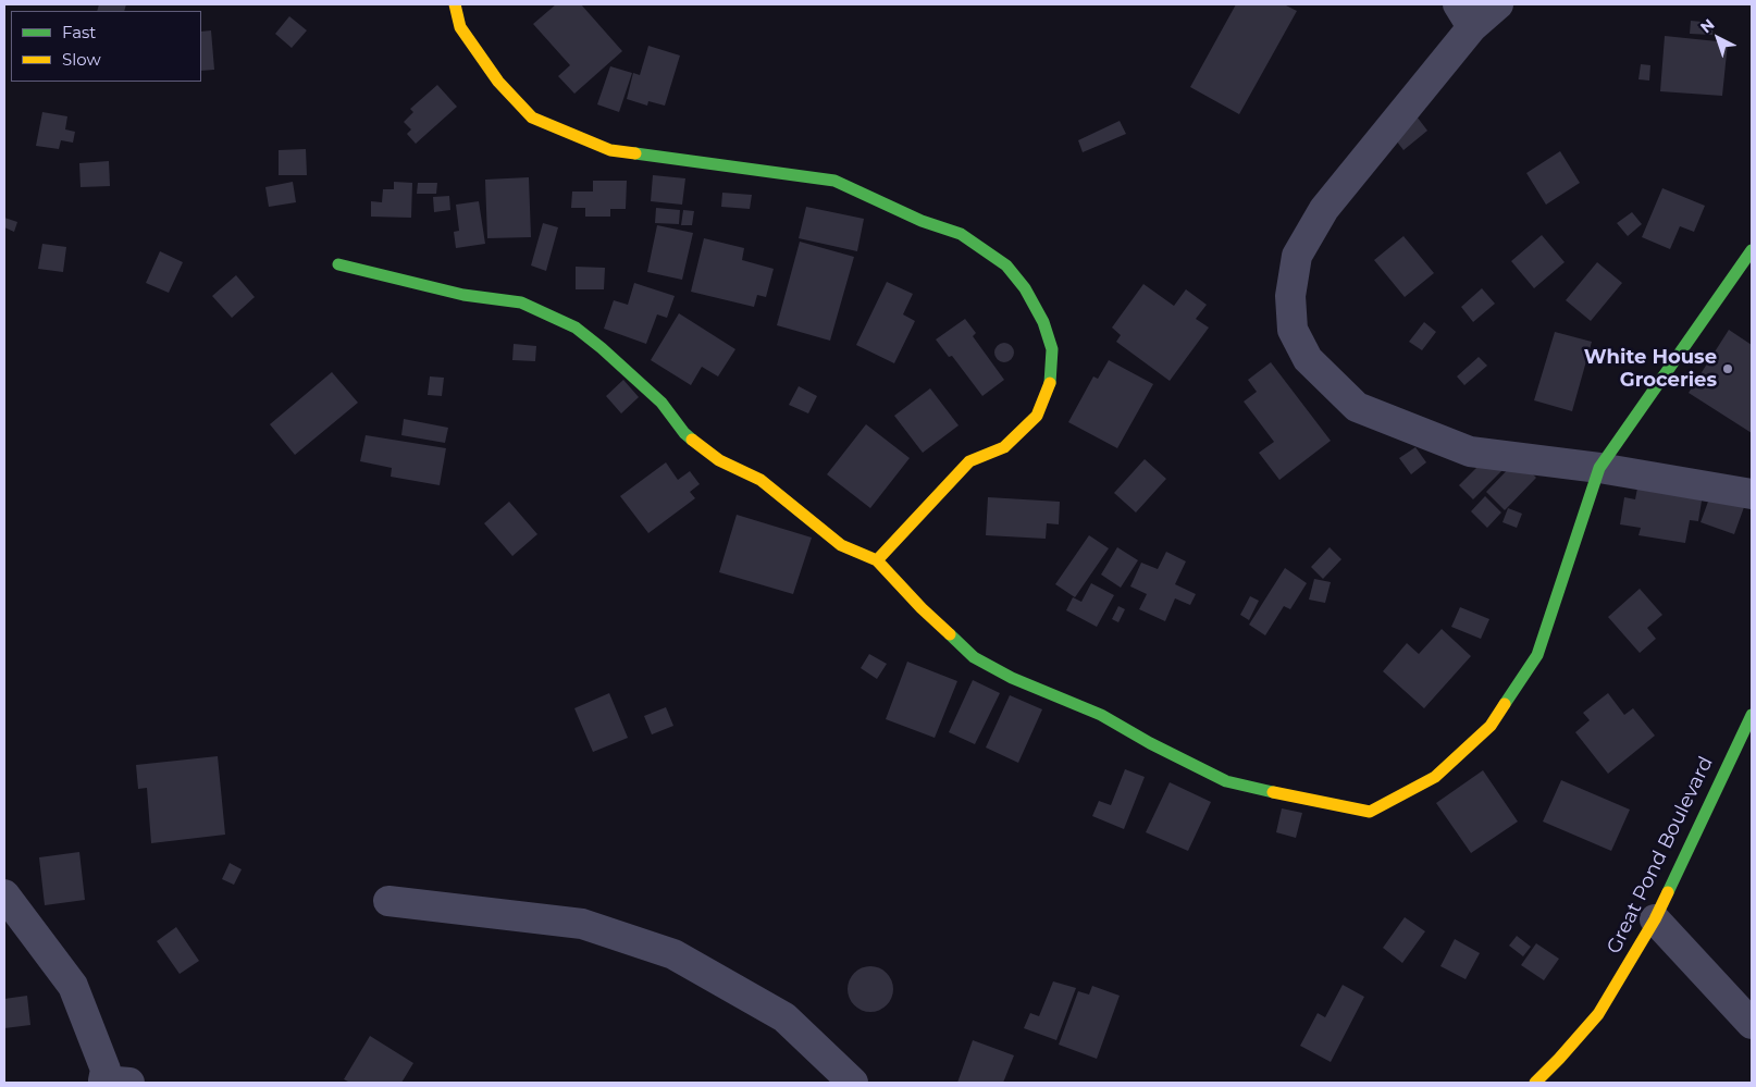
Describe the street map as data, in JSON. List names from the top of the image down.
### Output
{
  "streets": {
    "street": ["Great Pond Boulevard"]
  },
  "places": ["White House Groceries"],
  "legend": ["Fast", "Slow"],
  "north": "top left"
}
